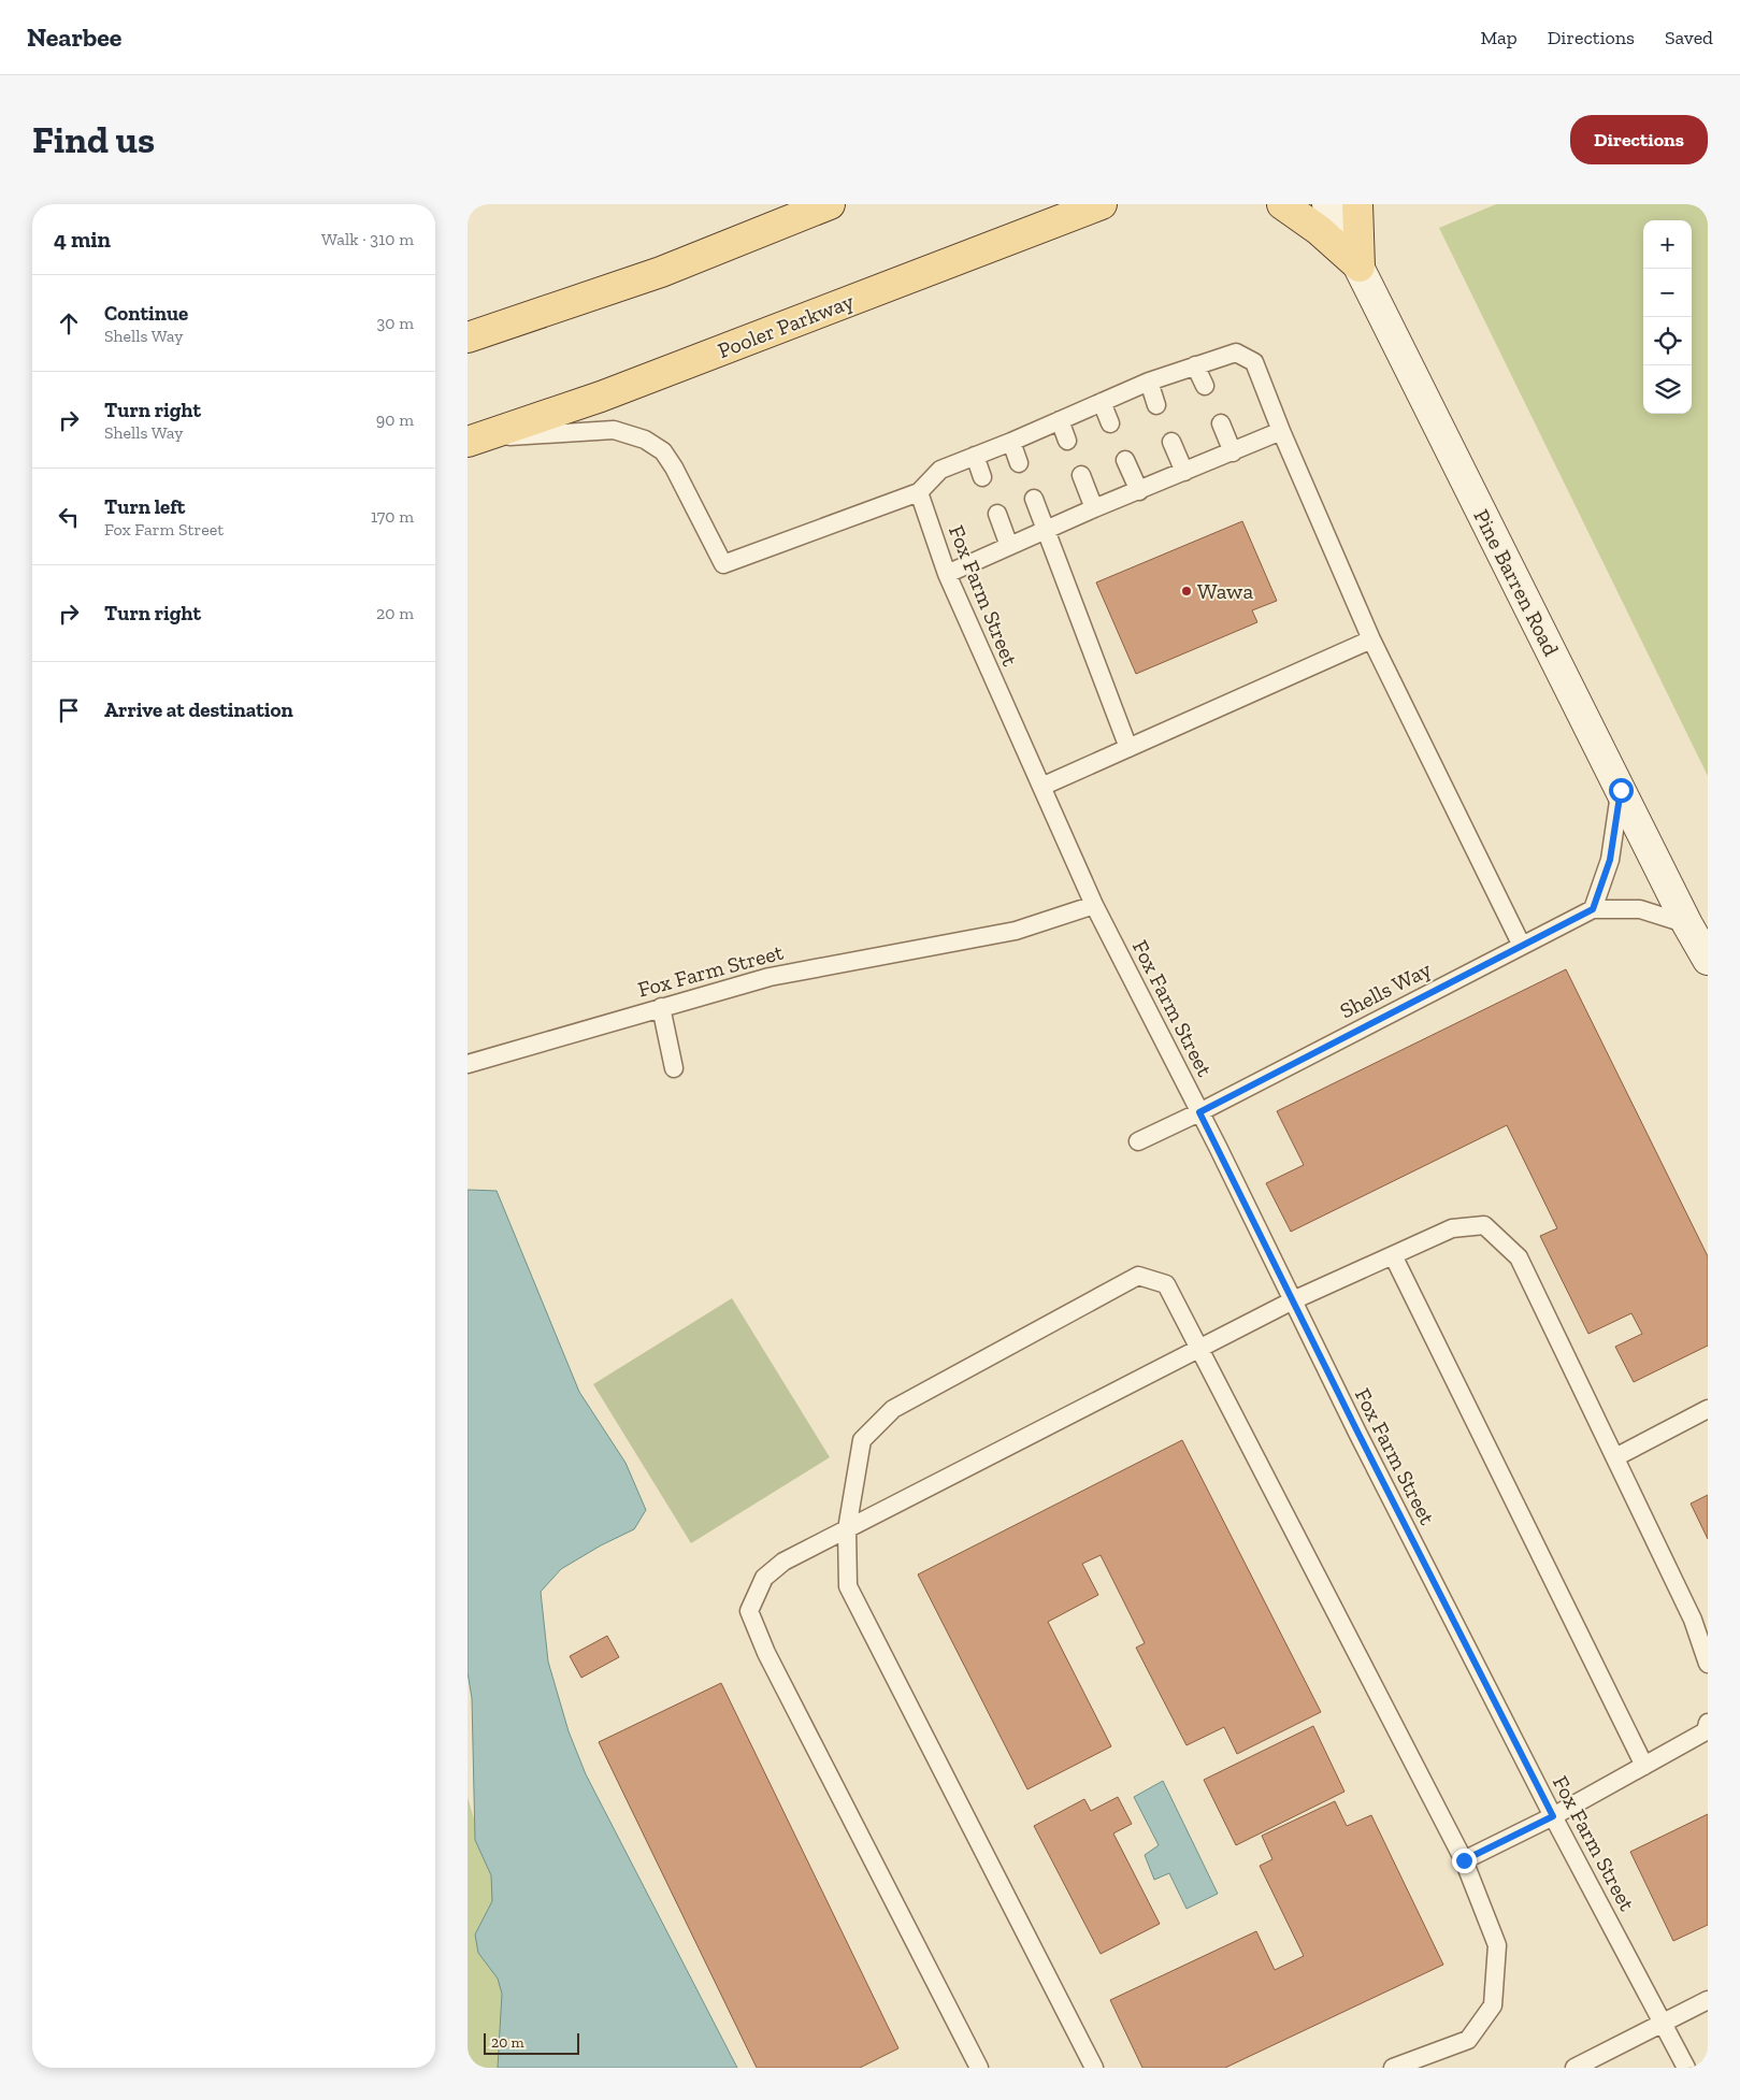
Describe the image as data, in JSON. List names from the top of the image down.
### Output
{
  "streets": {
    "main road": ["Pooler Parkway", "Pine Barren Road"],
    "lane": ["Fox Farm Street", "Shells Way"]
  },
  "crossings": [
    ["Pine Barren Road", "Shells Way"],
    ["Fox Farm Street", "Shells Way"]
  ],
  "places": ["Wawa"],
  "scale_bar": "20 m",
  "page": {
    "header": "Nearbee",
    "nav": ["Map", "Directions", "Saved"],
    "buttons": "Directions",
    "title": "Find us",
    "heading": ["4 min", "Walk · 310 m"],
    "map_buttons": ["+", "−"],
    "list": [
      ["Continue", "Shells Way", "30 m"],
      ["Turn right", "Shells Way", "90 m"],
      ["Turn left", "Fox Farm Street", "170 m"],
      ["Turn right", "20 m"],
      "Arrive at destination"
    ],
    "scale": "20 m"
  }
}
